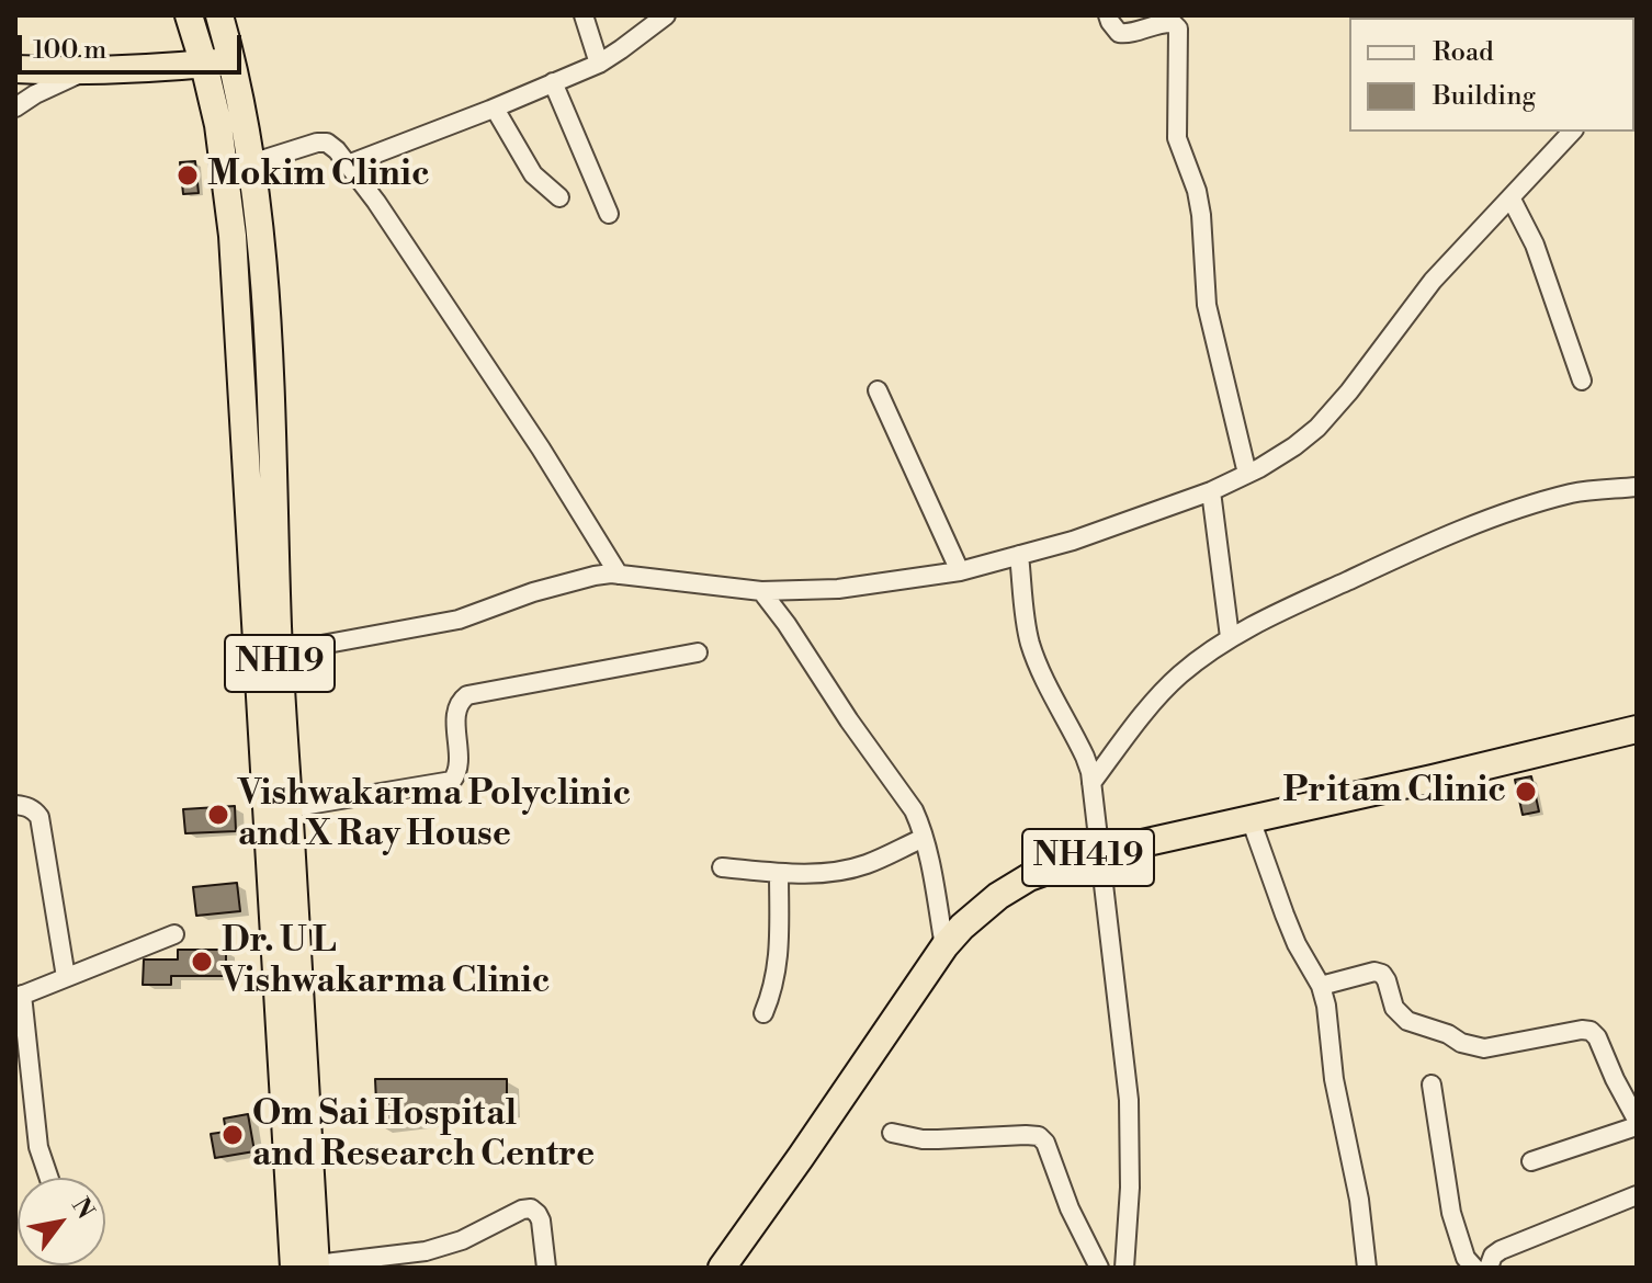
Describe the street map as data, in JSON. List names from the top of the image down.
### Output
{
  "streets": {
    "highway": ["NH19", "NH419"]
  },
  "places": [
    "Mokim Clinic",
    "Pritam Clinic",
    "Vishwakarma Polyclinic and X Ray House",
    "Dr. U L Vishwakarma Clinic",
    "Om Sai Hospital and Research Centre"
  ],
  "legend": ["Road", "Building"],
  "scale_bar": "100 m",
  "north": "top right"
}
